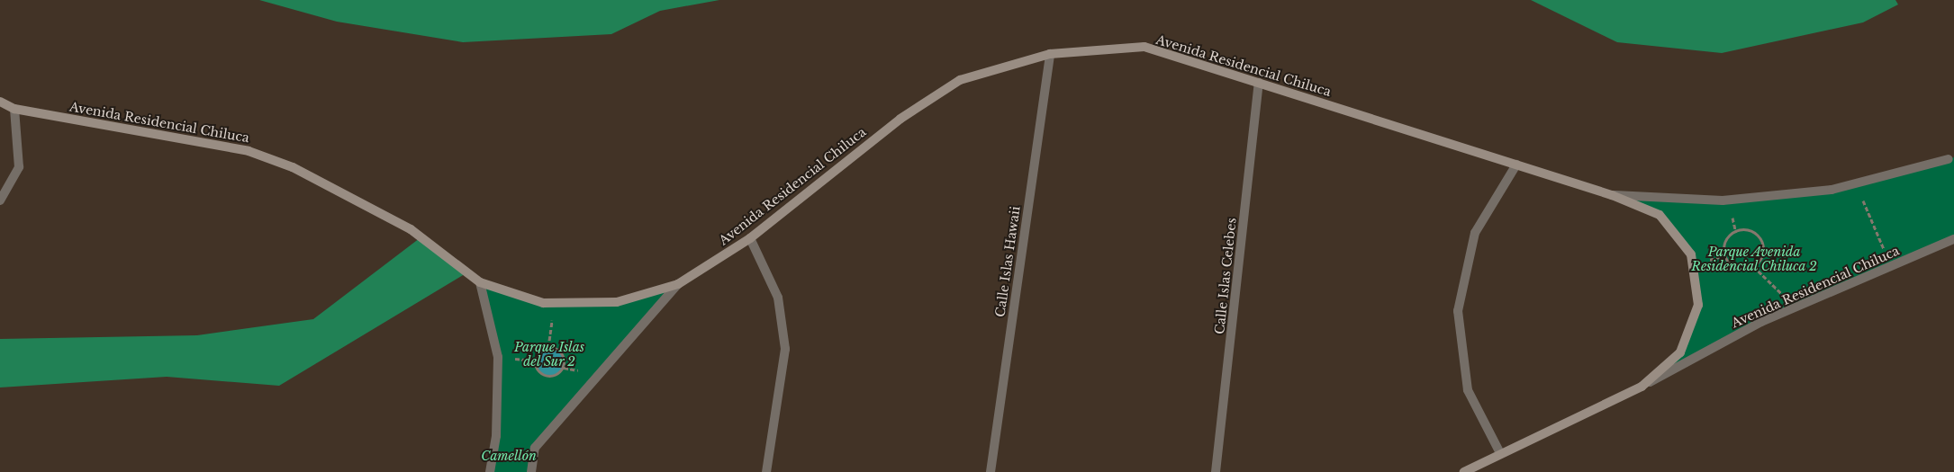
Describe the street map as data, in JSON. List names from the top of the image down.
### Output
{
  "streets": {
    "street": ["Avenida Residencial Chiluca", "Calle Islas Hawaii", "Calle Islas Celebes"]
  },
  "crossings": [
    ["Avenida Residencial Chiluca", "Calle Islas Hawaii"],
    ["Avenida Residencial Chiluca", "Calle Islas Celebes"]
  ],
  "parks": ["Parque Avenida Residencial Chiluca 2", "Parque Islas del Sur 2", "Camellón"]
}
